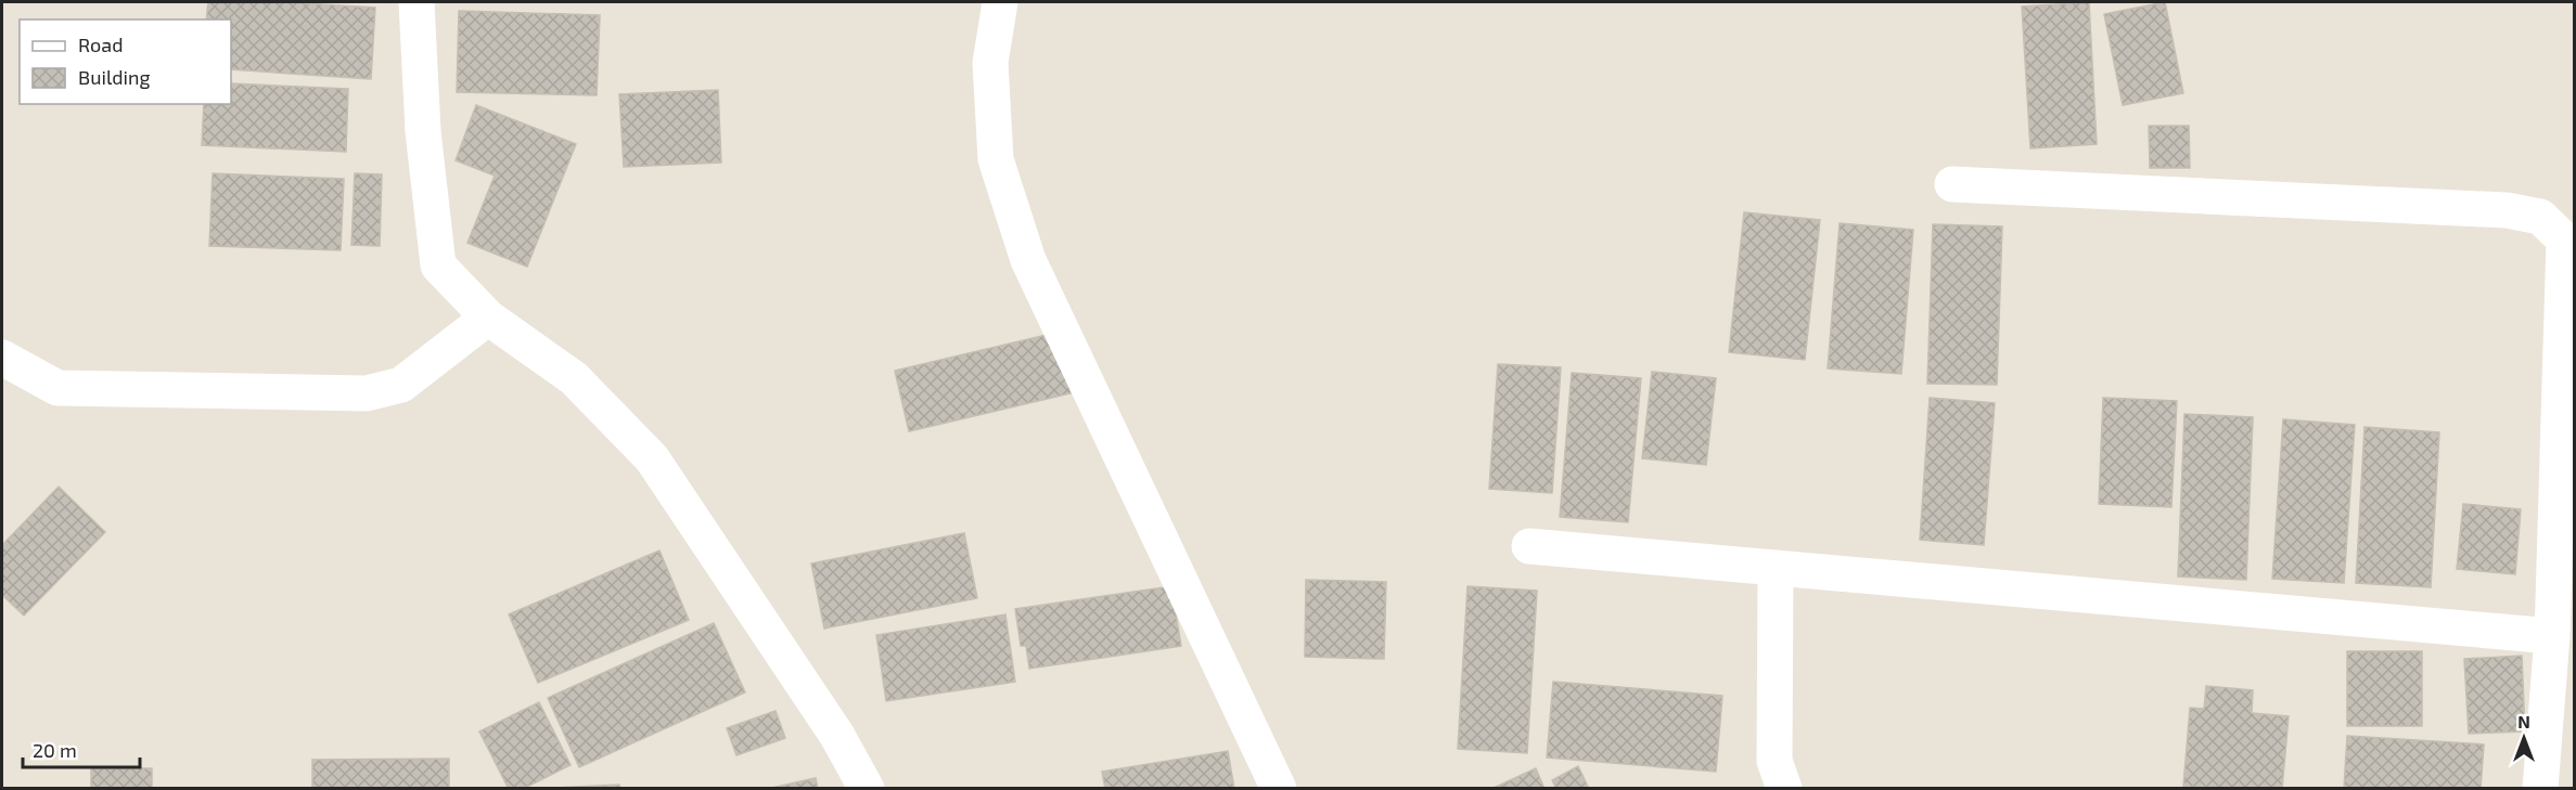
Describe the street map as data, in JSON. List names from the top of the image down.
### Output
{
  "legend": ["Road", "Building"],
  "scale_bar": "20 m",
  "north": "top"
}
